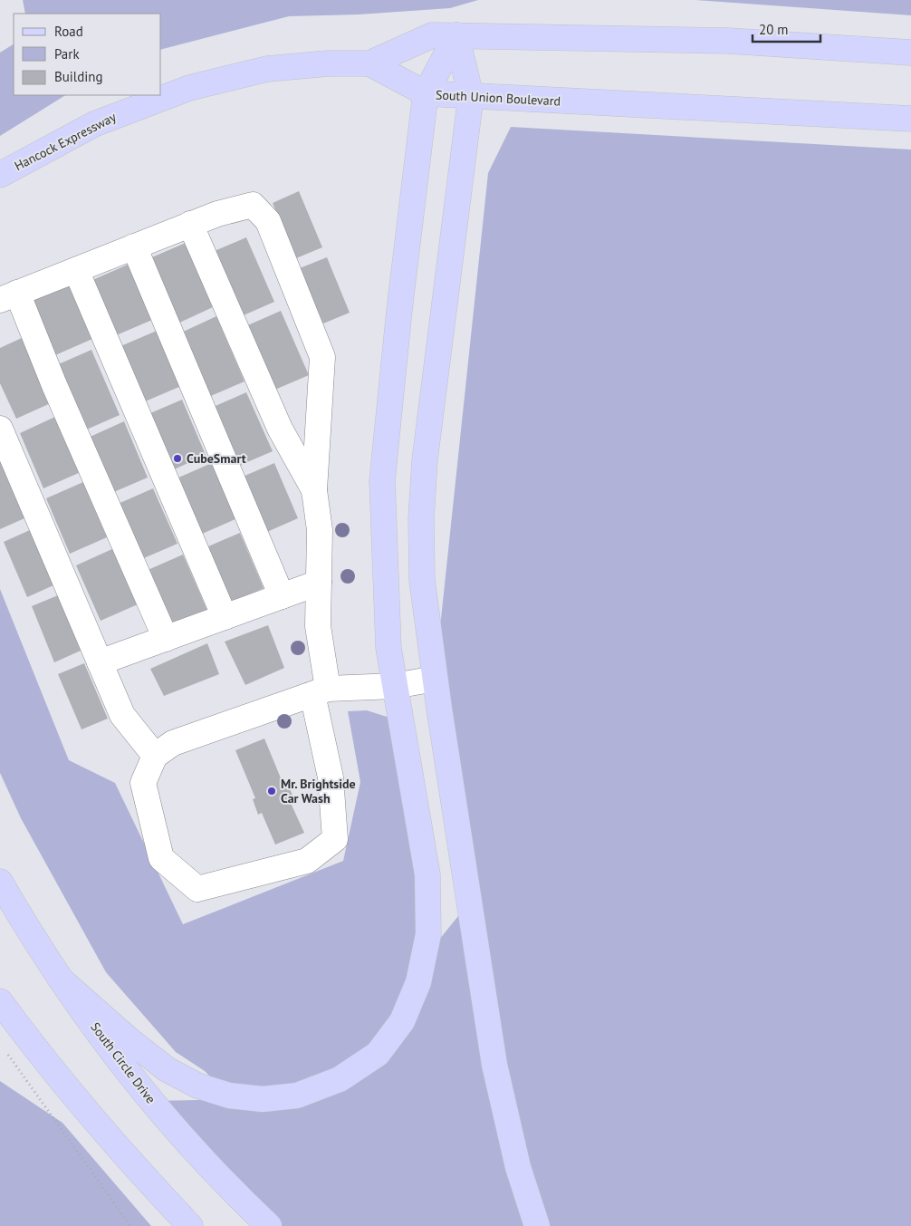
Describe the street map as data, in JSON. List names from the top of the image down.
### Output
{
  "streets": {
    "main road": ["South Union Boulevard", "Hancock Expressway", "South Circle Drive"]
  },
  "crossings": [
    ["South Union Boulevard", "Hancock Expressway"]
  ],
  "places": ["CubeSmart", "Mr. Brightside Car Wash"],
  "legend": ["Road", "Park", "Building"],
  "scale_bar": "20 m"
}
